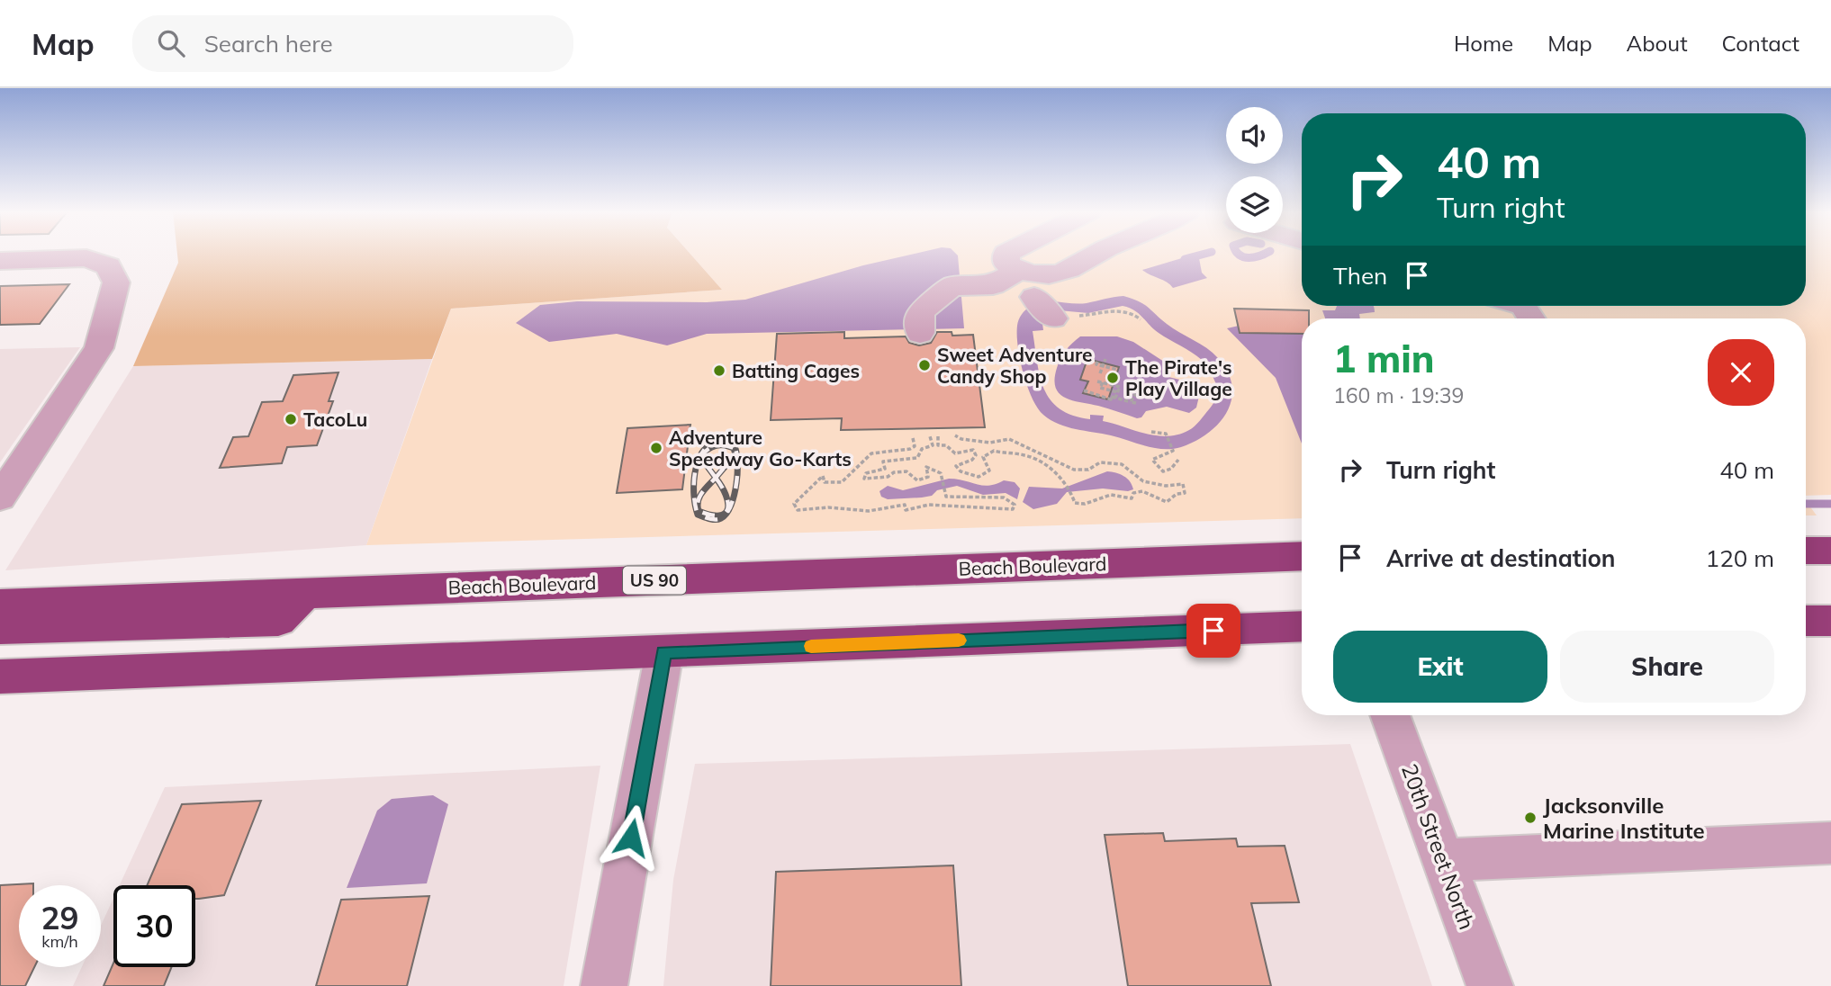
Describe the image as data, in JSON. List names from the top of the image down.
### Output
{
  "streets": {
    "highway": ["Beach Boulevard", "US 90"],
    "street": ["20th Street North"]
  },
  "places": [
    "Sweet Adventure Candy Shop",
    "Batting Cages",
    "The Pirate's Play Village",
    "TacoLu",
    "Adventure Speedway Go-Karts",
    "Jacksonville Marine Institute"
  ],
  "page": {
    "header": "Map",
    "search": "Search here",
    "nav": [
      "Home",
      "Map",
      "About",
      "Contact"
    ],
    "turn": ["40 m", "Turn right"],
    "then": "Then",
    "heading": ["1 min", "160 m · 19:39"],
    "list": [
      {
        "name": "Turn right",
        "value": "40 m"
      },
      {
        "name": "Arrive at destination",
        "value": "120 m"
      }
    ],
    "buttons": ["Exit", "Share"],
    "speed": "29 km/h",
    "limit": "30"
  }
}
